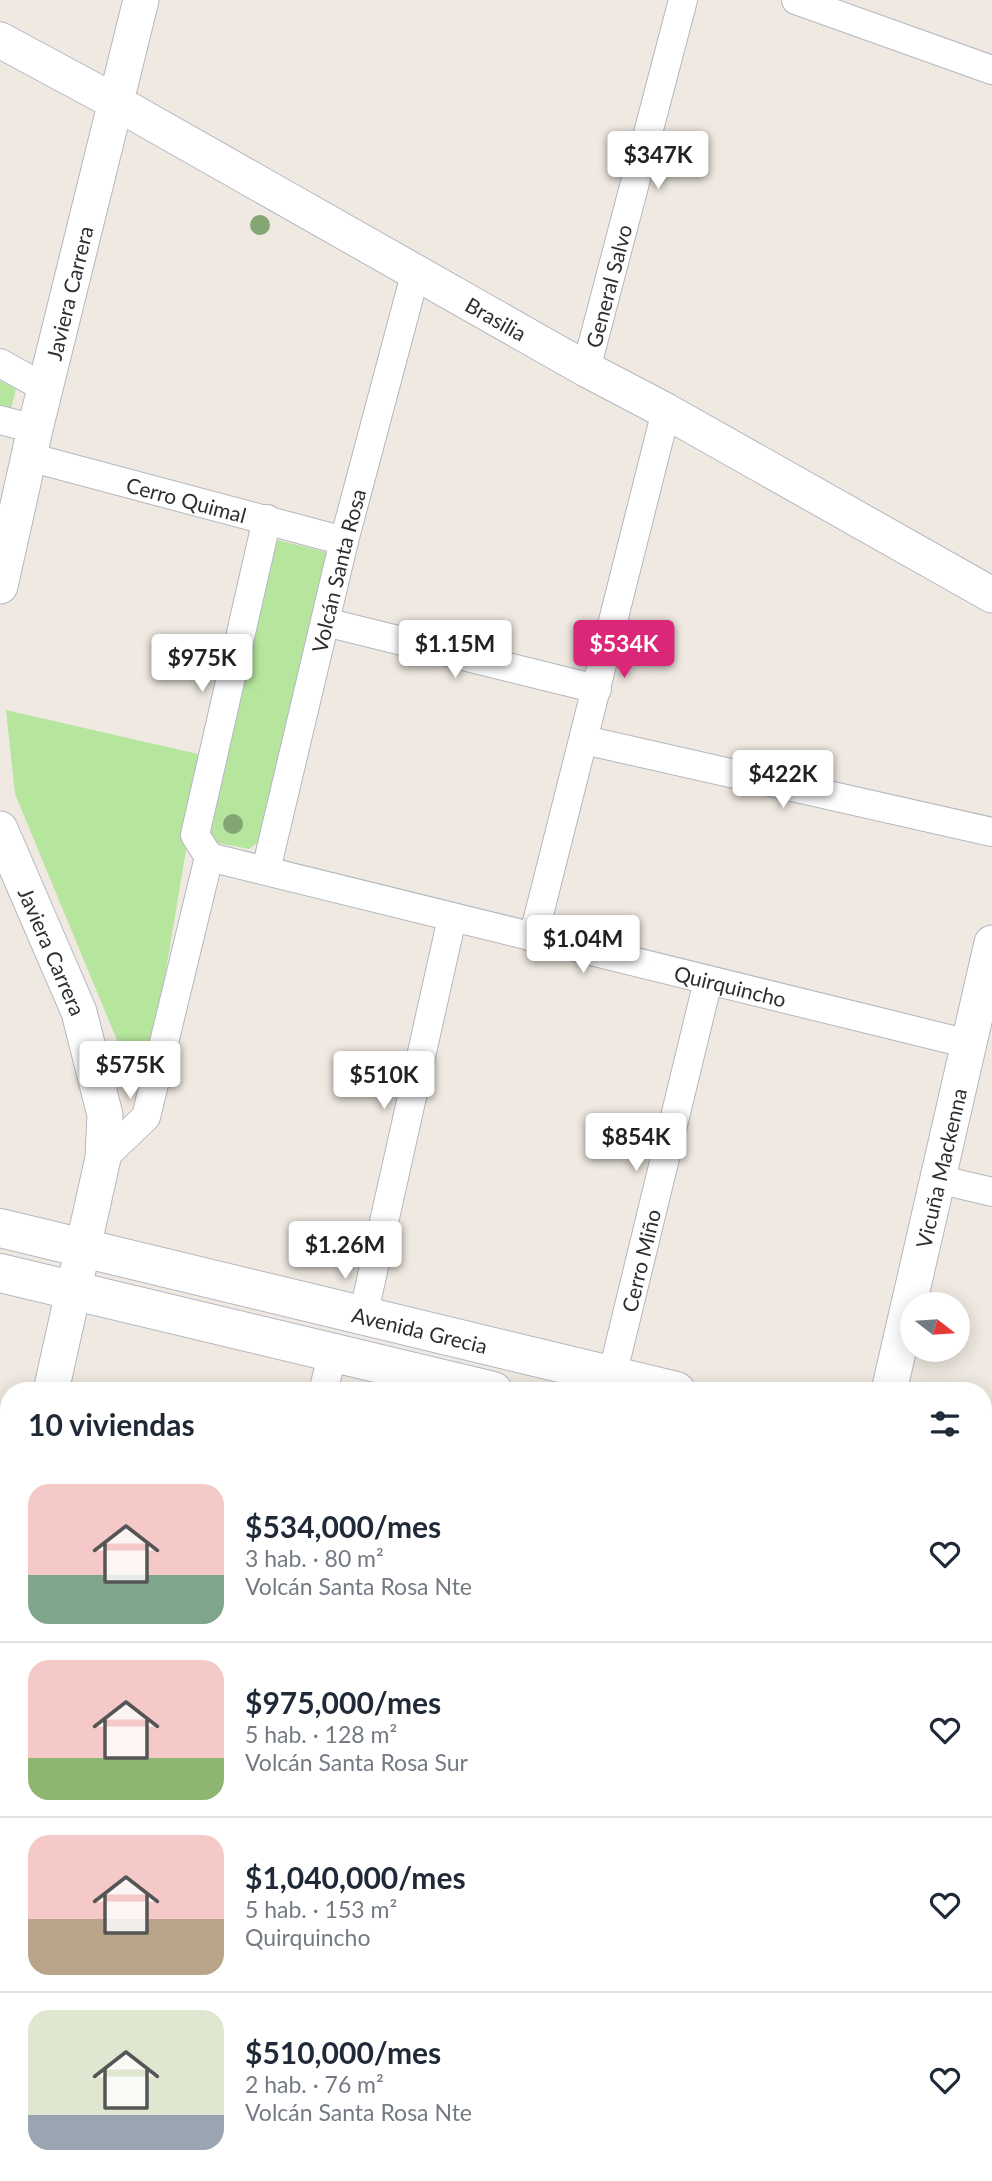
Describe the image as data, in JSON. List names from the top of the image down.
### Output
{
  "streets": {
    "main road": ["Avenida Grecia"],
    "street": [
      "General Salvo",
      "Javiera Carrera",
      "Brasilia",
      "Cerro Quimal",
      "Volcán Santa Rosa",
      "Quirquincho",
      "Vicuña Mackenna",
      "Cerro Miño"
    ]
  },
  "crossings": [
    ["General Salvo", "Brasilia"],
    ["Javiera Carrera", "Brasilia"],
    ["Javiera Carrera", "Cerro Quimal"],
    ["Javiera Carrera", "Avenida Grecia"],
    ["Brasilia", "Volcán Santa Rosa"],
    ["Cerro Quimal", "Volcán Santa Rosa"],
    ["Volcán Santa Rosa", "Quirquincho"],
    ["Quirquincho", "Vicuña Mackenna"],
    ["Quirquincho", "Cerro Miño"],
    ["Cerro Miño", "Avenida Grecia"]
  ],
  "north": "right",
  "page": {
    "price": [
      "$347K",
      "$1.15M",
      "$534K",
      "$975K",
      "$422K",
      "$1.04M",
      "$575K",
      "$510K",
      "$854K",
      "$1.26M"
    ],
    "heading": "10 viviendas",
    "list": [
      {
        "name": "$534,000/mes",
        "note": "3 hab. · 80 m² · Volcán Santa Rosa Nte"
      },
      {
        "name": "$975,000/mes",
        "note": "5 hab. · 128 m² · Volcán Santa Rosa Sur"
      },
      {
        "name": "$1,040,000/mes",
        "note": "5 hab. · 153 m² · Quirquincho"
      },
      {
        "name": "$510,000/mes",
        "note": "2 hab. · 76 m² · Volcán Santa Rosa Nte"
      }
    ]
  }
}
